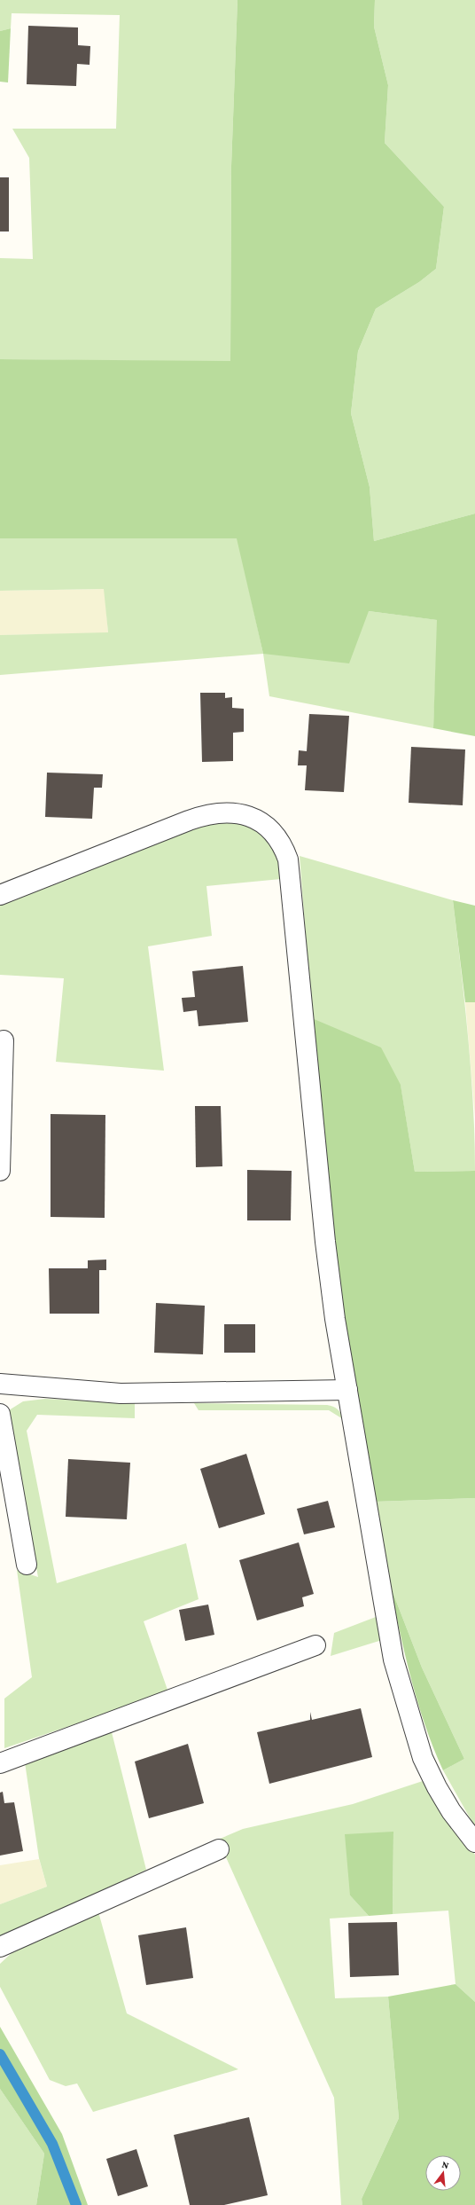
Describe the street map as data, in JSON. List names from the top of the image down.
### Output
{
  "north": "top"
}
